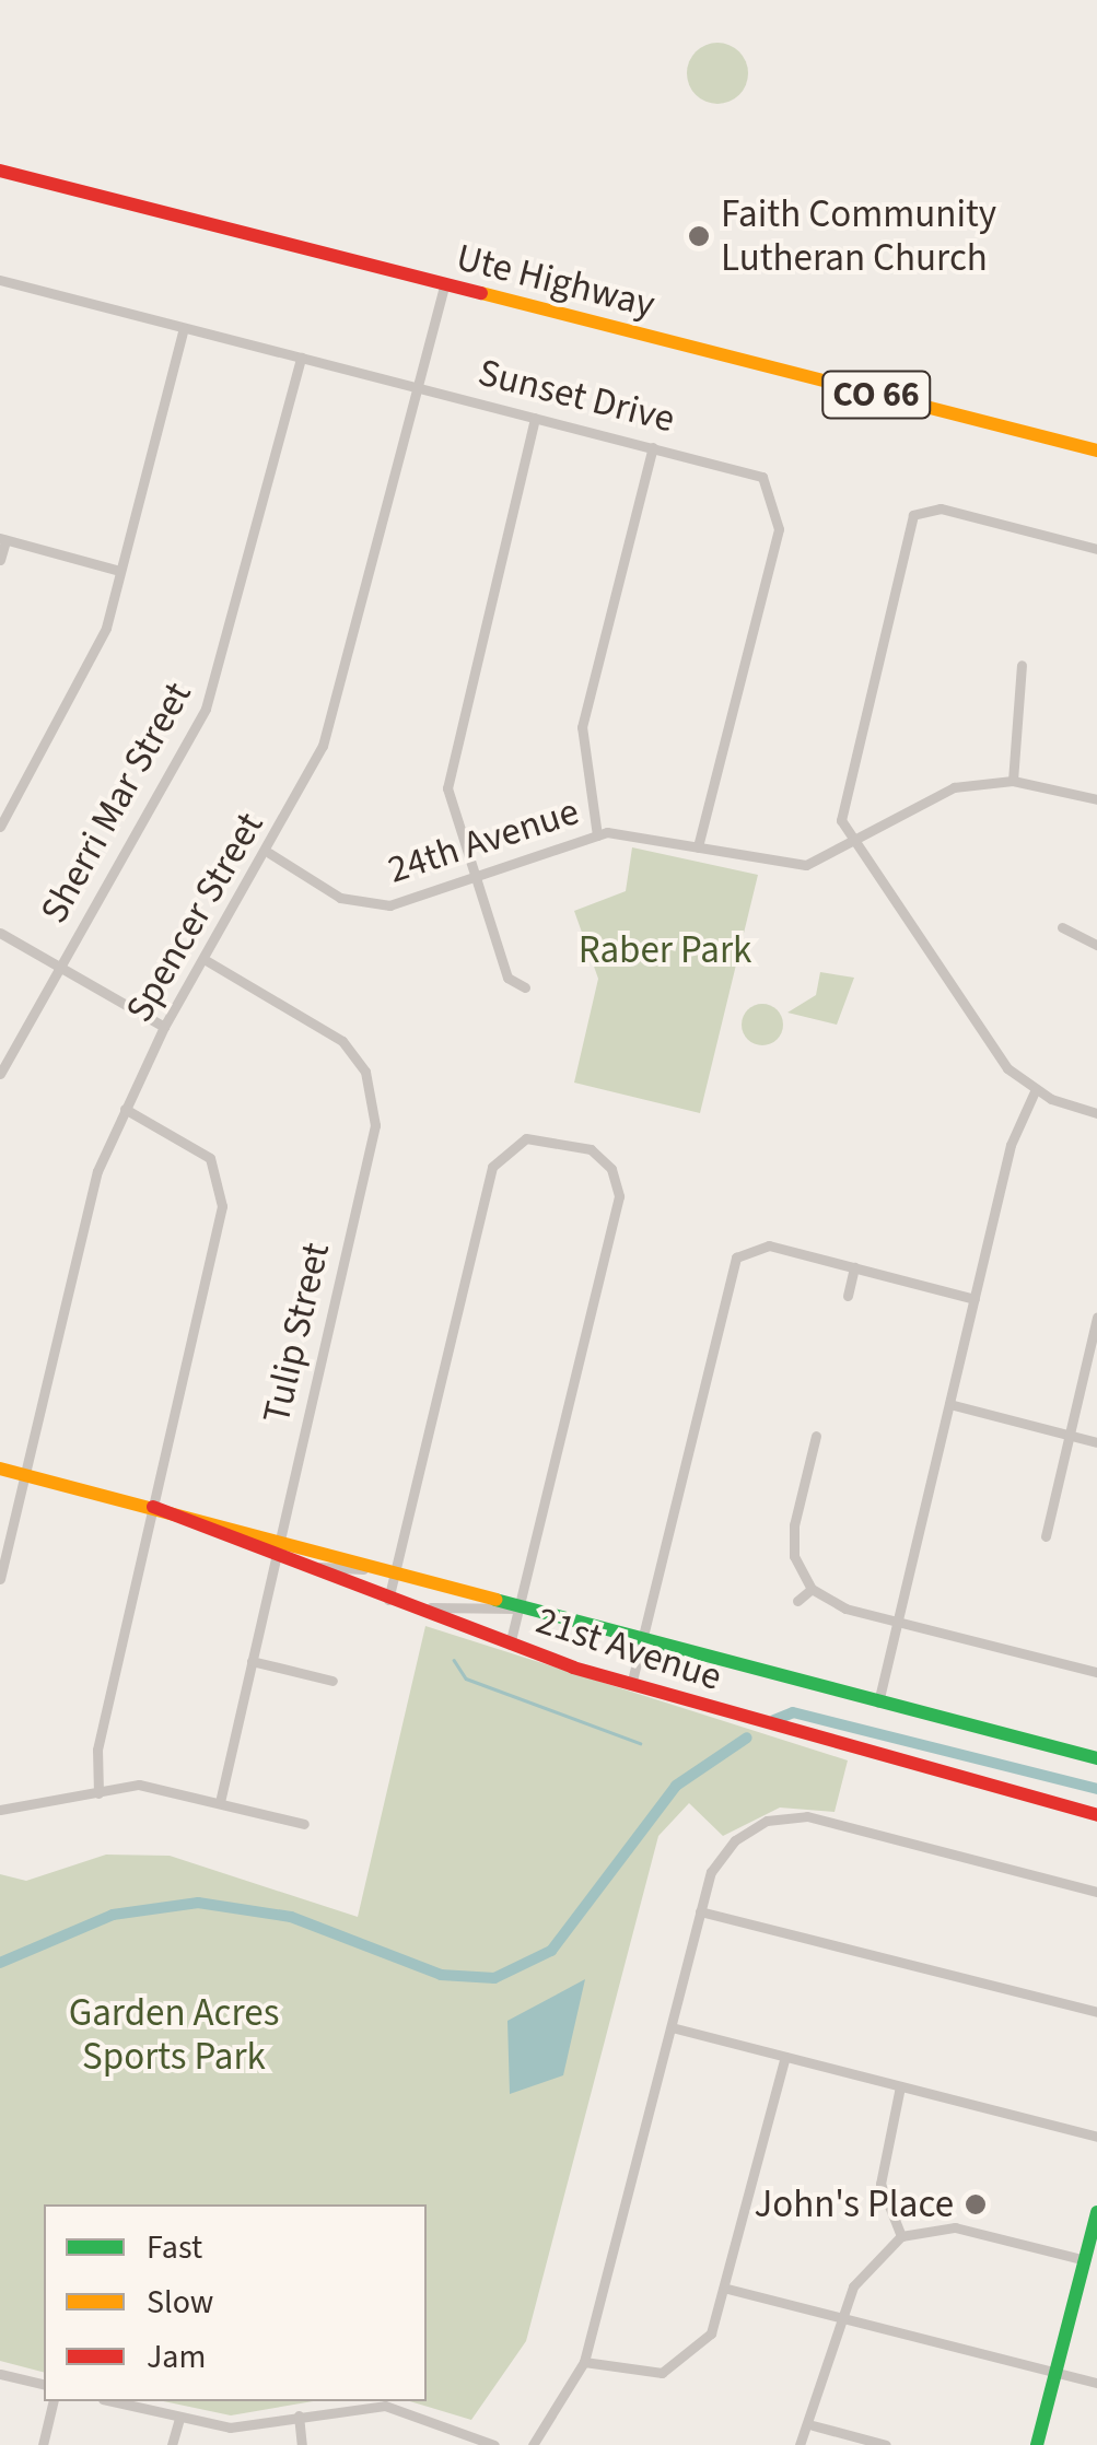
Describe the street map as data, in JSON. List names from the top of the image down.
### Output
{
  "streets": {
    "street": [
      "Ute Highway",
      "CO 66",
      "Sunset Drive",
      "Sherri Mar Street",
      "24th Avenue",
      "Spencer Street",
      "Tulip Street",
      "21st Avenue"
    ]
  },
  "crossings": [
    ["Ute Highway", "Spencer Street"],
    ["Sunset Drive", "Sherri Mar Street"],
    ["Sunset Drive", "24th Avenue"],
    ["Sunset Drive", "Spencer Street"],
    ["24th Avenue", "Spencer Street"],
    ["Spencer Street", "Tulip Street"],
    ["Spencer Street", "21st Avenue"],
    ["Tulip Street", "21st Avenue"]
  ],
  "parks": ["Raber Park", "Garden Acres Sports Park"],
  "places": ["Faith Community Lutheran Church", "John's Place"],
  "legend": ["Fast", "Slow", "Jam"]
}
